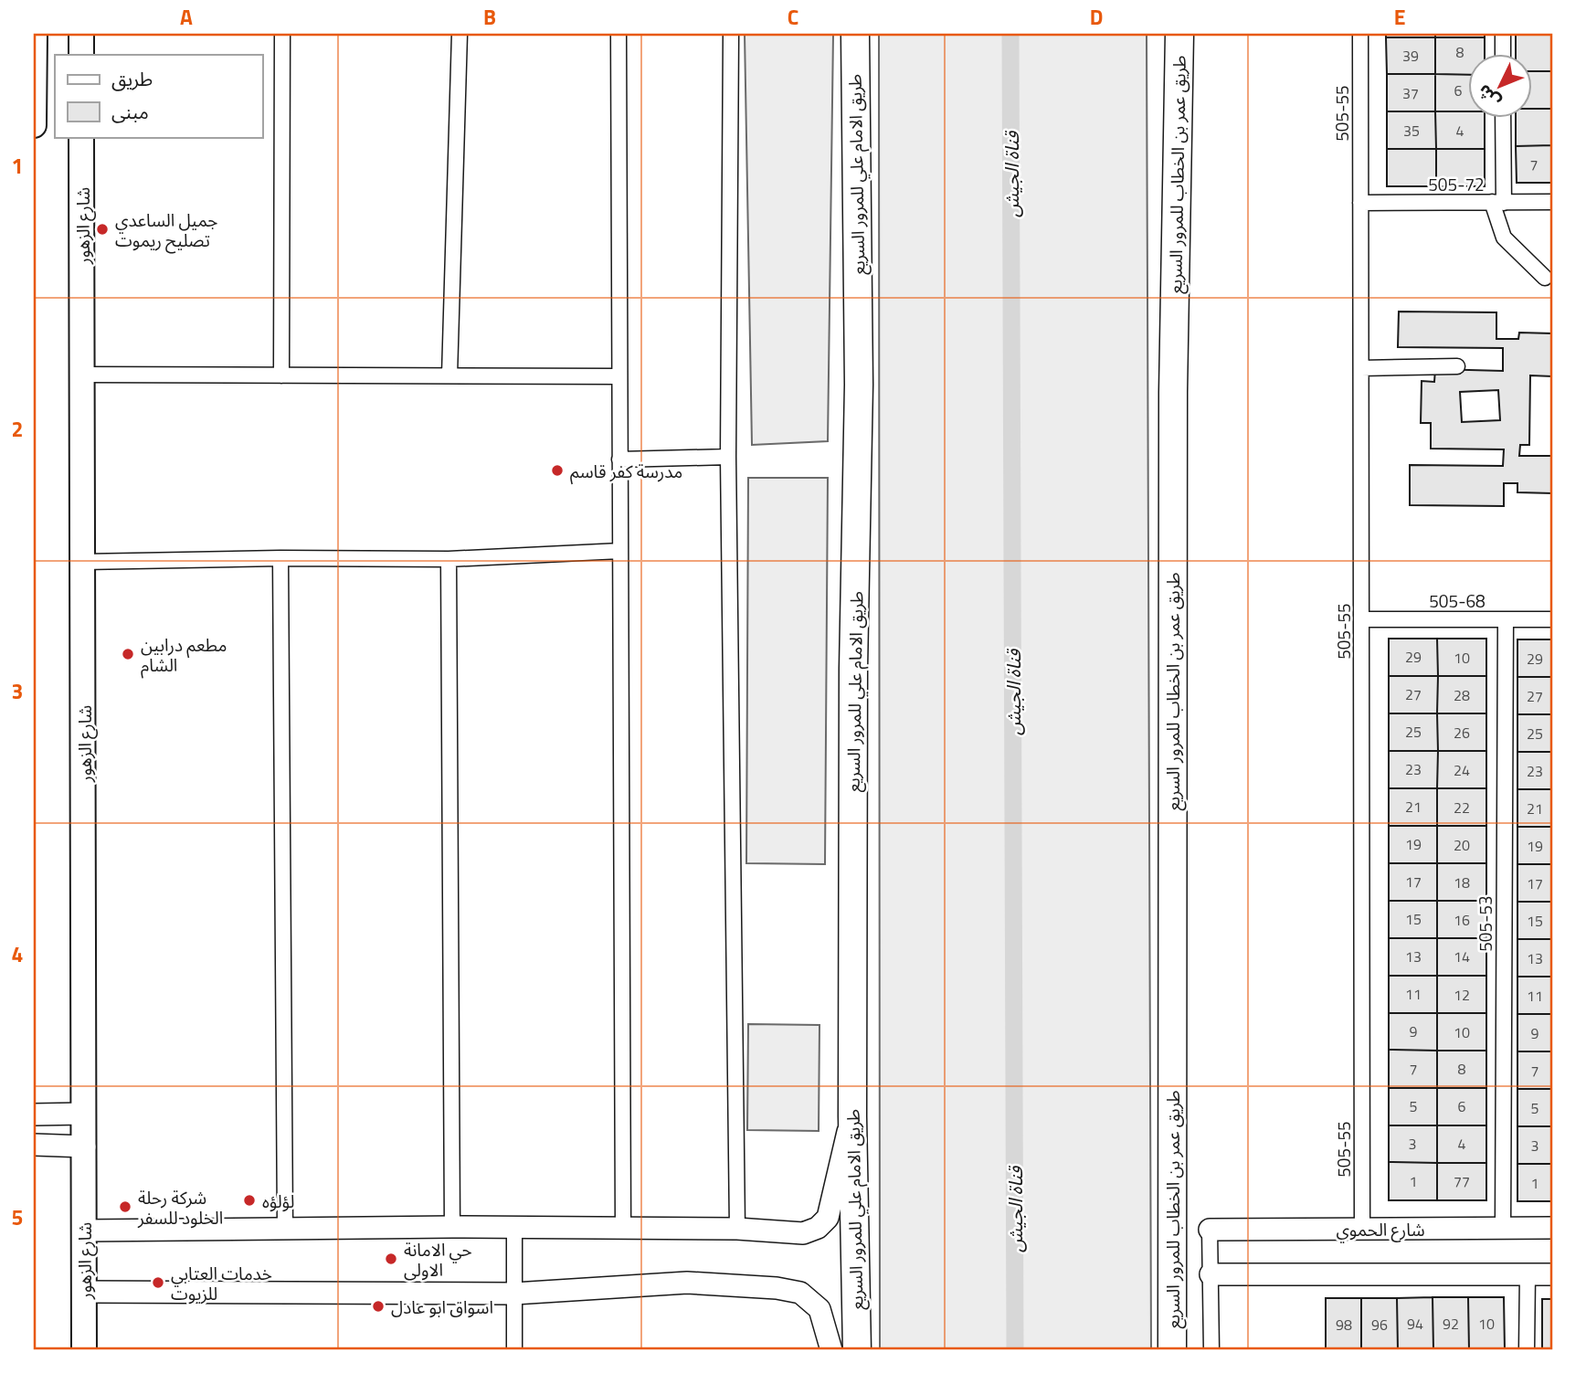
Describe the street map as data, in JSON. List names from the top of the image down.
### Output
{
  "streets": {
    "highway": ["طريق الامام علي للمرور السريع", "طريق عمر بن الخطاب للمرور السريع"],
    "main road": ["شارع الزهور"],
    "street": [
      "505-55",
      "505-72",
      "505-68",
      "505-53",
      "شارع الحموي"
    ]
  },
  "crossings": [
    ["505-55", "505-72"],
    ["505-55", "505-68"],
    ["505-55", "شارع الحموي"],
    ["505-68", "505-53"],
    ["505-53", "شارع الحموي"]
  ],
  "water": ["قناة الجيش"],
  "places": [
    "جميل الساعدي تصليح ريموت",
    "مدرسة كفر قاسم",
    "مطعم درابين الشام",
    "لؤلؤه",
    "شركة رحلة الخلود للسفر",
    "حي الامانة الاولى",
    "خدمات العتابي للزيوت",
    "اسواق ابو عادل"
  ],
  "house_numbers": [
    "8",
    "39",
    "6",
    "37",
    "35",
    "4",
    "7",
    "29",
    "10",
    "29",
    "27",
    "28",
    "27",
    "25",
    "26",
    "25",
    "23",
    "24",
    "23",
    "21",
    "22",
    "21",
    "19",
    "20",
    "19",
    "17",
    "18",
    "17",
    "15",
    "16",
    "15",
    "13",
    "14",
    "13",
    "11",
    "12",
    "11",
    "9",
    "10",
    "9",
    "7",
    "8",
    "7",
    "5",
    "6",
    "5",
    "3",
    "4",
    "3",
    "1",
    "77",
    "1",
    "94",
    "92",
    "10",
    "98",
    "96"
  ],
  "legend": ["طريق", "مبنى"],
  "north": "bottom left",
  "grid": {
    "columns": [
      "A",
      "B",
      "C",
      "D",
      "E"
    ],
    "rows": [
      "1",
      "2",
      "3",
      "4",
      "5"
    ]
  }
}
